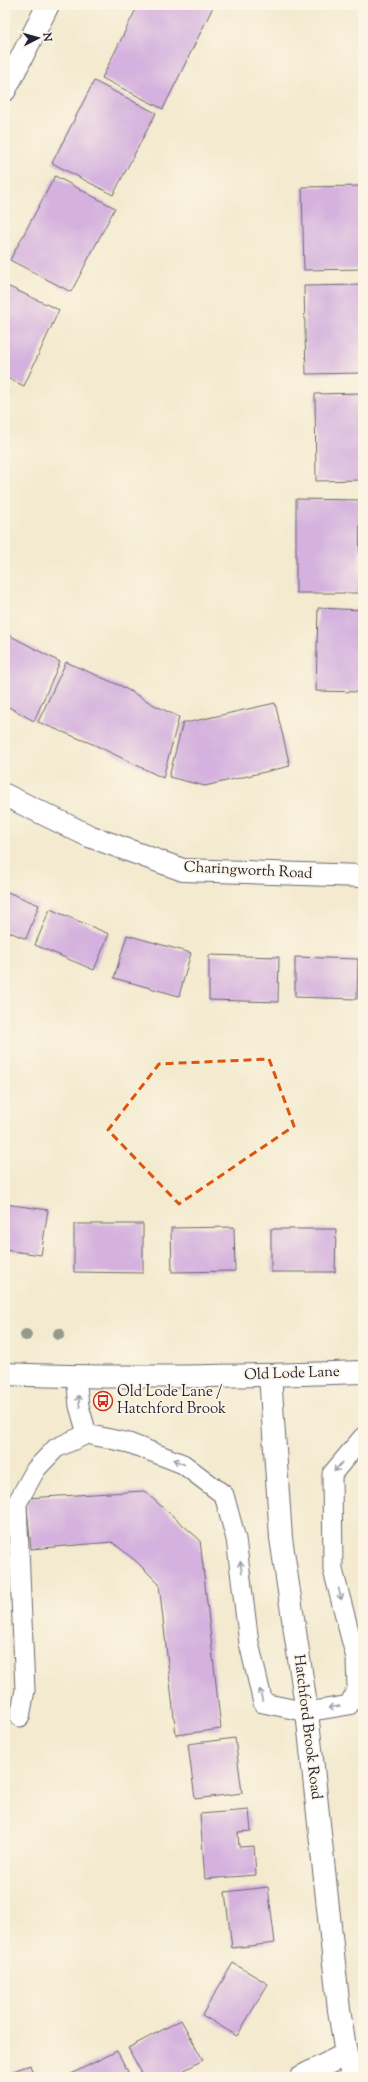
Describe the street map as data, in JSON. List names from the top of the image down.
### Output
{
  "streets": {
    "street": ["Charingworth Road", "Old Lode Lane", "Hatchford Brook Road"]
  },
  "crossings": [
    ["Old Lode Lane", "Hatchford Brook Road"]
  ],
  "places": {
    "bus stop": ["Old Lode Lane / Hatchford Brook"]
  },
  "north": "right"
}
